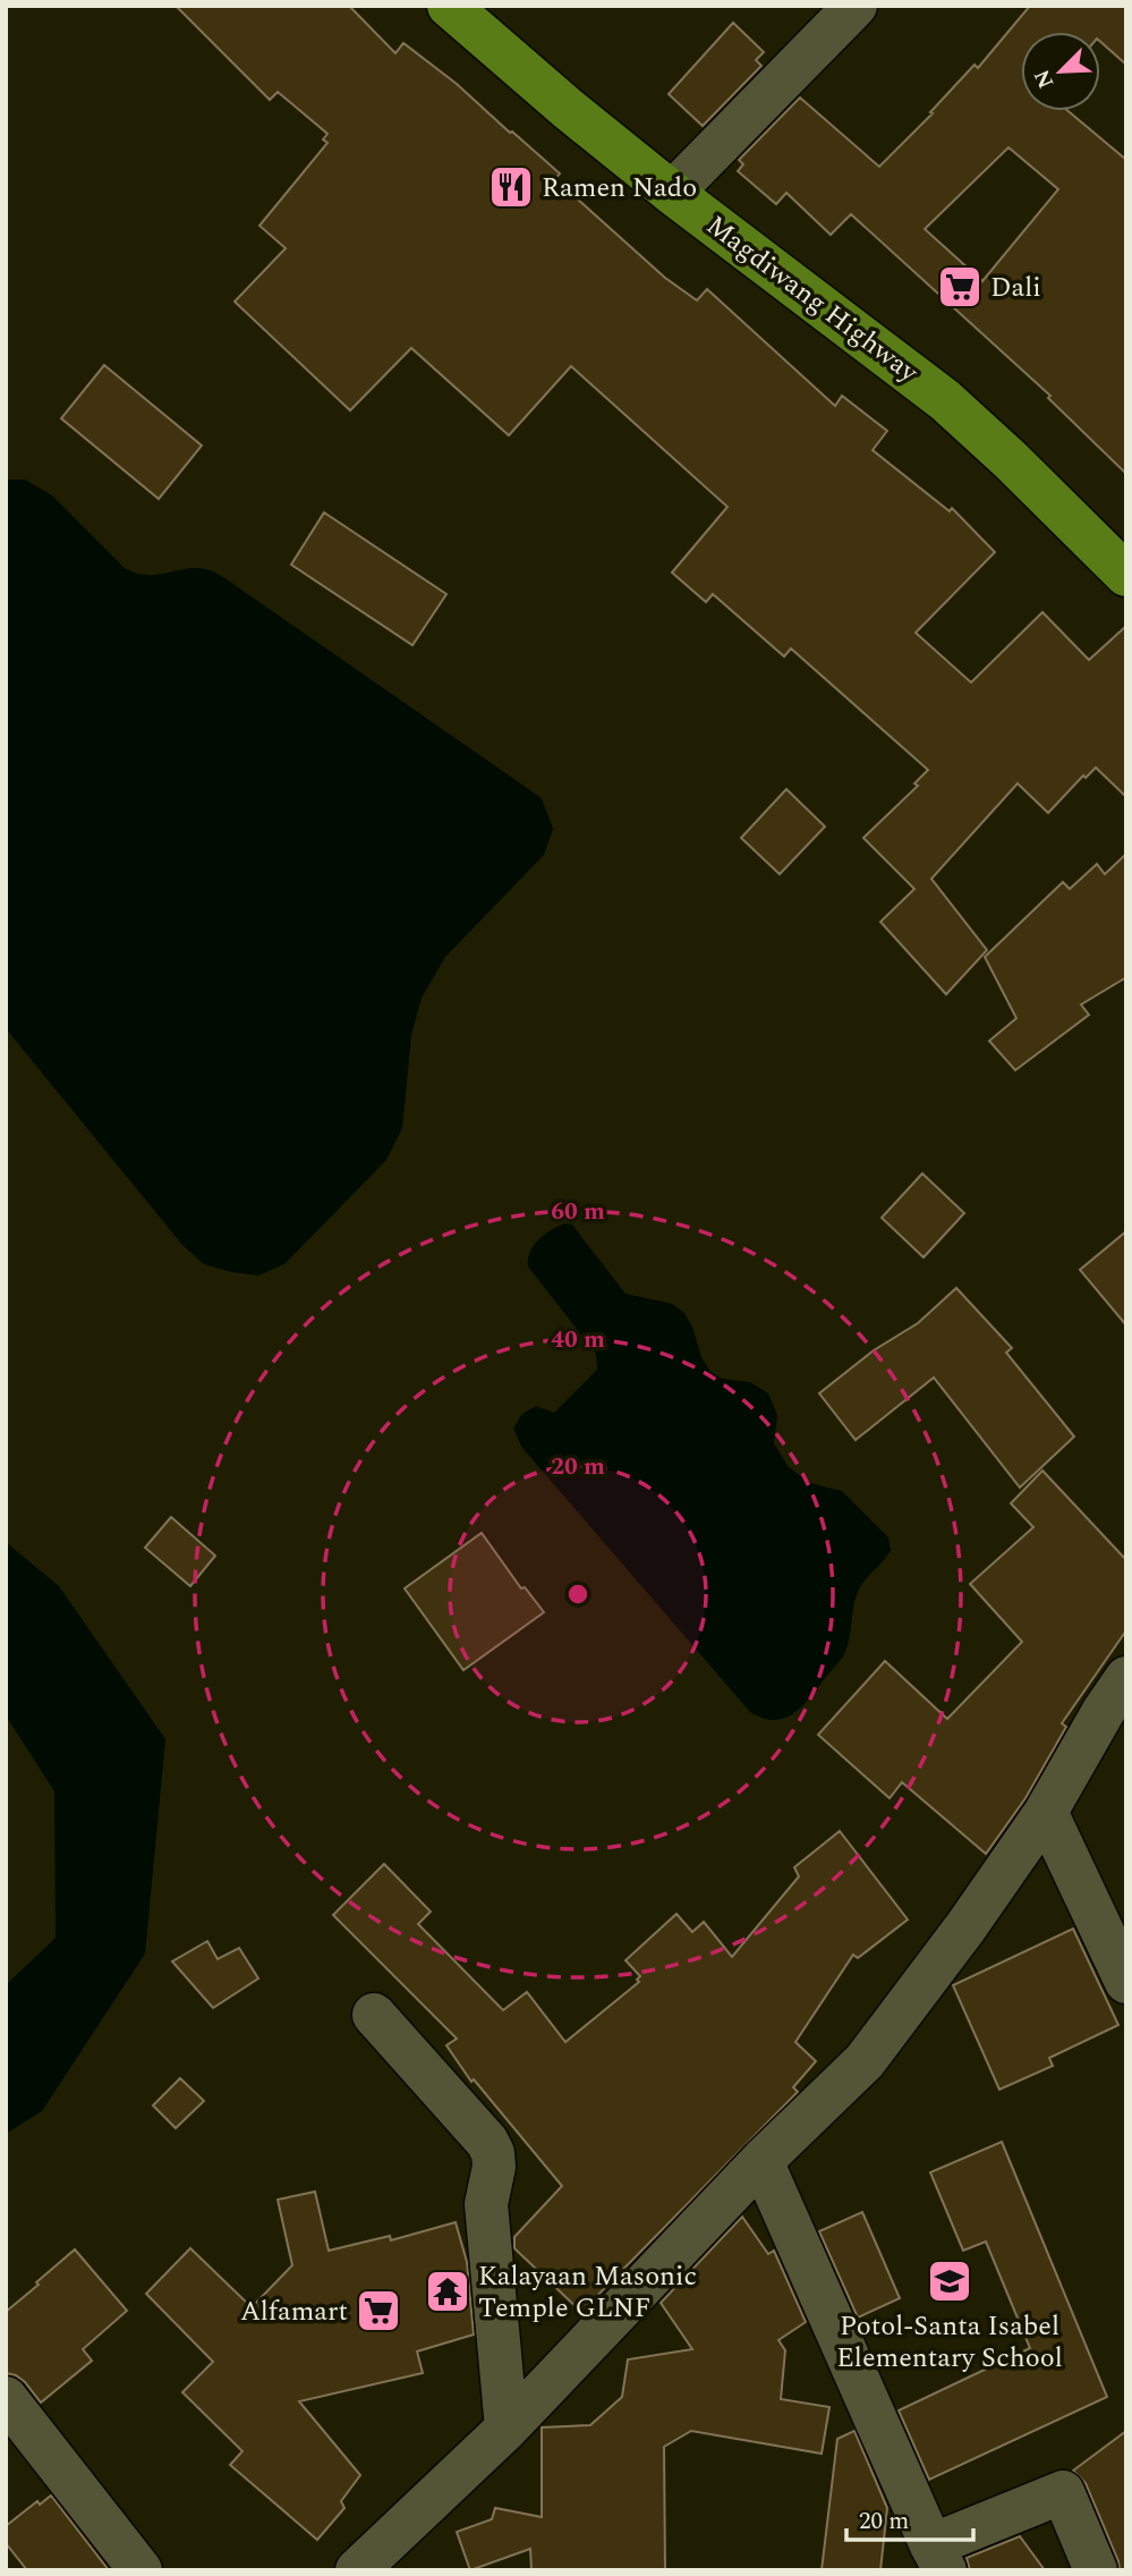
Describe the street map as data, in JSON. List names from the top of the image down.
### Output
{
  "streets": {
    "main road": ["Magdiwang Highway"]
  },
  "places": {
    "restaurant": ["Ramen Nado"],
    "supermarket": ["Dali", "Alfamart"],
    "school or university": ["Potol-Santa Isabel Elementary School"],
    "temple": ["Kalayaan Masonic Temple GLNF"]
  },
  "scale_bar": "20 m",
  "north": "bottom left",
  "rings": ["60 m", "40 m", "20 m"]
}
